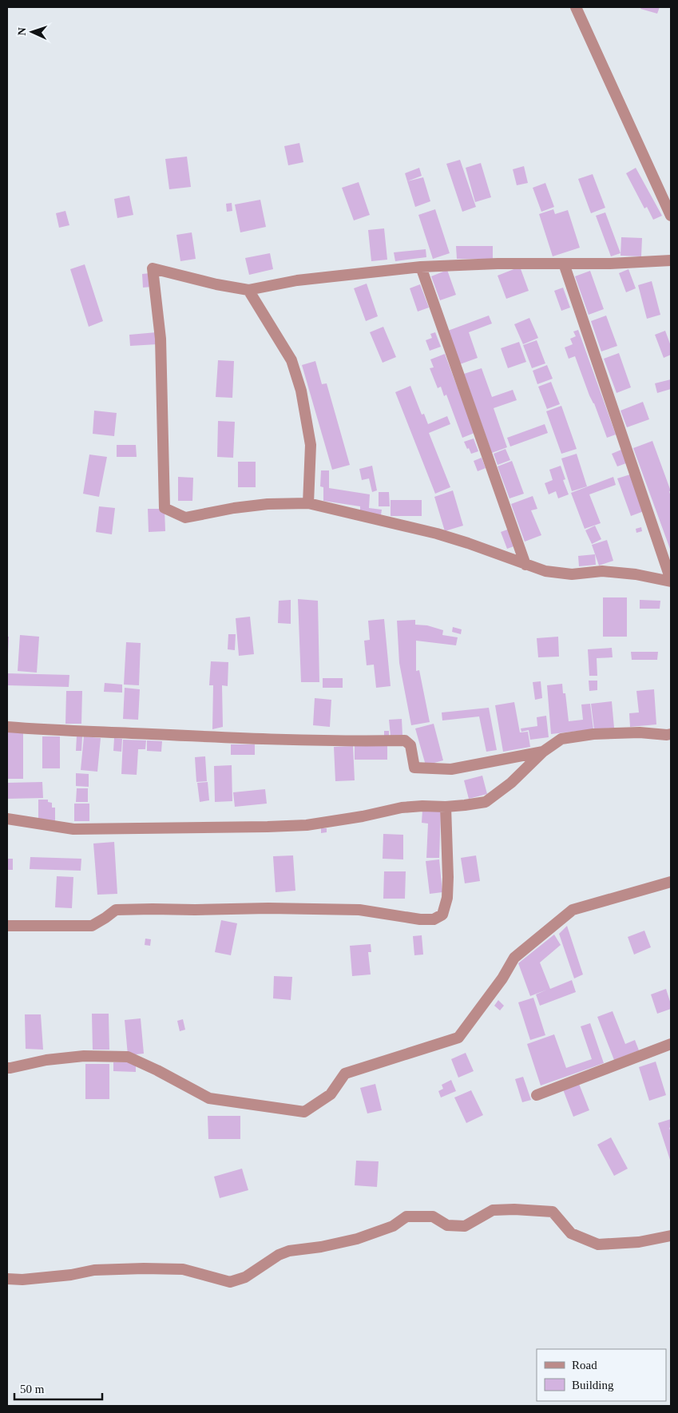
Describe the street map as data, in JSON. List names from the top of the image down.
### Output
{
  "legend": ["Road", "Building"],
  "scale_bar": "50 m",
  "north": "left"
}
